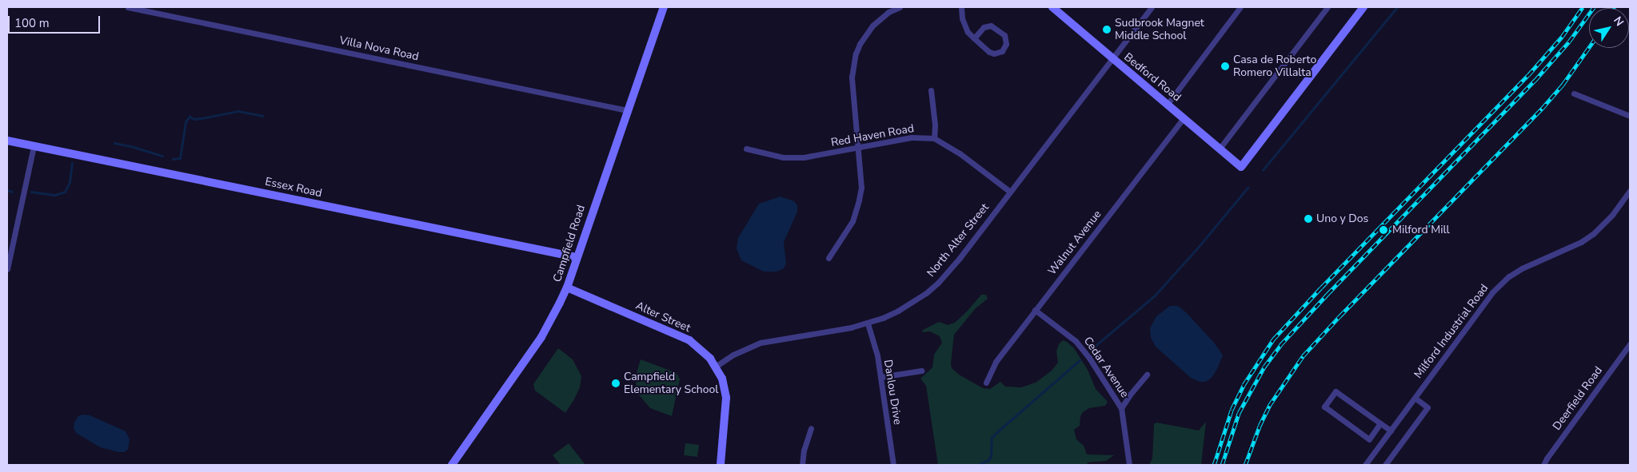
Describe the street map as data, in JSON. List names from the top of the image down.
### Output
{
  "streets": {
    "street": [
      "Villa Nova Road",
      "Bedford Road",
      "Red Haven Road",
      "Essex Road",
      "North Alter Street",
      "Walnut Avenue",
      "Campfield Road",
      "Alter Street",
      "Milford Industrial Road",
      "Cedar Avenue",
      "Danlou Drive",
      "Deerfield Road"
    ]
  },
  "crossings": [
    ["Villa Nova Road", "Campfield Road"],
    ["Bedford Road", "North Alter Street"],
    ["Bedford Road", "Walnut Avenue"],
    ["Red Haven Road", "North Alter Street"],
    ["Essex Road", "Campfield Road"],
    ["North Alter Street", "Alter Street"],
    ["North Alter Street", "Danlou Drive"],
    ["Walnut Avenue", "Cedar Avenue"],
    ["Campfield Road", "Alter Street"]
  ],
  "places": [
    "Sudbrook Magnet Middle School",
    "Casa de Roberto Romero Villalta",
    "Uno y Dos",
    "Milford Mill",
    "Campfield Elementary School"
  ],
  "scale_bar": "100 m",
  "north": "top right"
}
